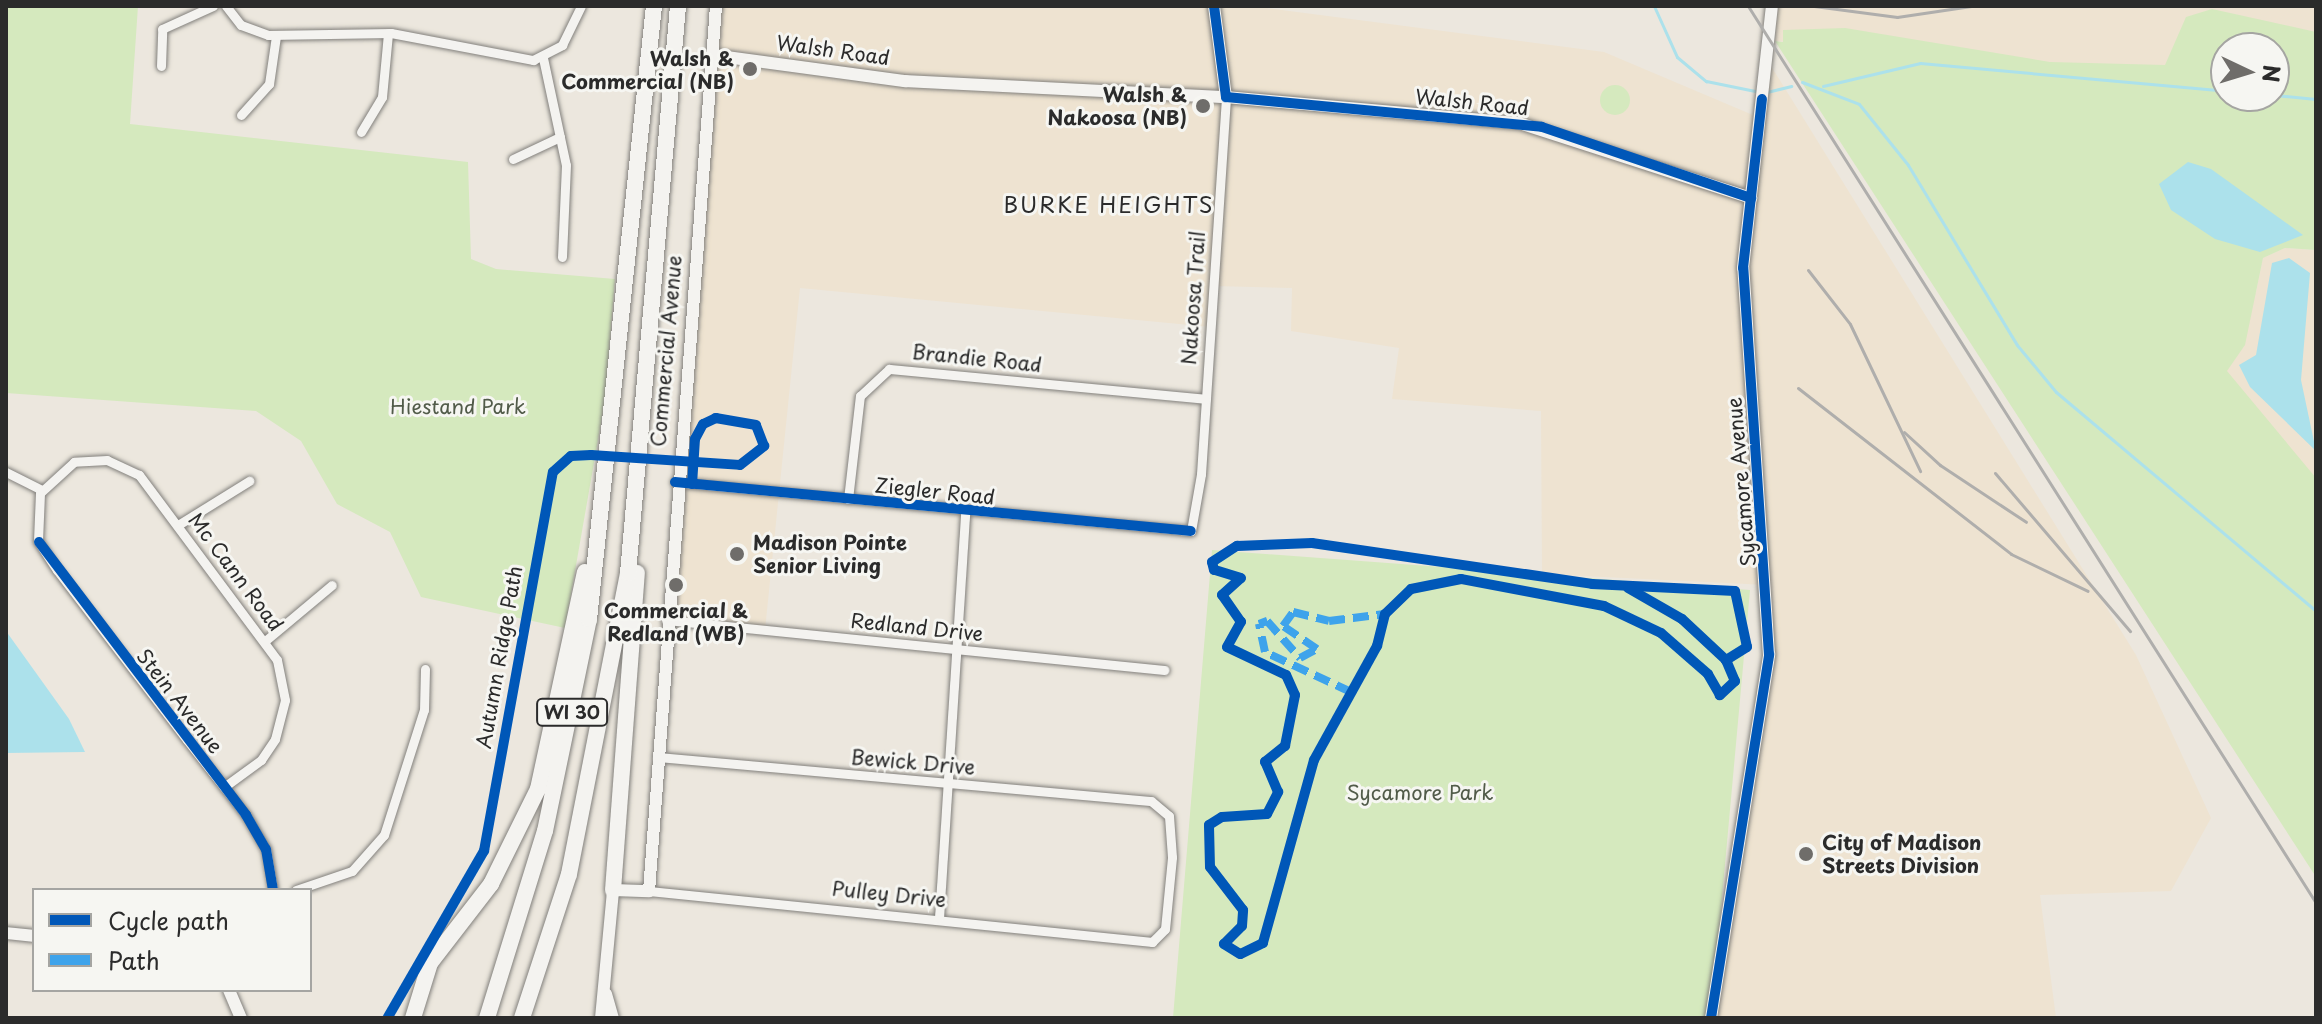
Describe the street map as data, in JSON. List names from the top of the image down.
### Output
{
  "streets": {
    "highway": ["WI 30"],
    "street": [
      "Walsh Road",
      "Nakoosa Trail",
      "Commercial Avenue",
      "Brandie Road",
      "Sycamore Avenue",
      "Ziegler Road",
      "Mc Cann Road",
      "Redland Drive",
      "Stein Avenue",
      "Bewick Drive",
      "Pulley Drive"
    ],
    "cycle path": ["Autumn Ridge Path"]
  },
  "crossings": [
    ["Walsh Road", "Nakoosa Trail"],
    ["Walsh Road", "Commercial Avenue"],
    ["Walsh Road", "Sycamore Avenue"],
    ["Nakoosa Trail", "Brandie Road"],
    ["Nakoosa Trail", "Ziegler Road"],
    ["Commercial Avenue", "Ziegler Road"],
    ["Commercial Avenue", "Redland Drive"],
    ["Commercial Avenue", "Bewick Drive"],
    ["Commercial Avenue", "Pulley Drive"],
    ["Brandie Road", "Ziegler Road"],
    ["Mc Cann Road", "Stein Avenue"],
    ["Bewick Drive", "Pulley Drive"]
  ],
  "districts": ["BURKE HEIGHTS"],
  "parks": ["Hiestand Park", "Sycamore Park"],
  "places": [
    "Walsh & Commercial (NB)",
    "Walsh & Nakoosa (NB)",
    "Madison Pointe Senior Living",
    "Commercial & Redland (WB)",
    "City of Madison Streets Division"
  ],
  "legend": ["Cycle path", "Path"],
  "north": "right"
}
